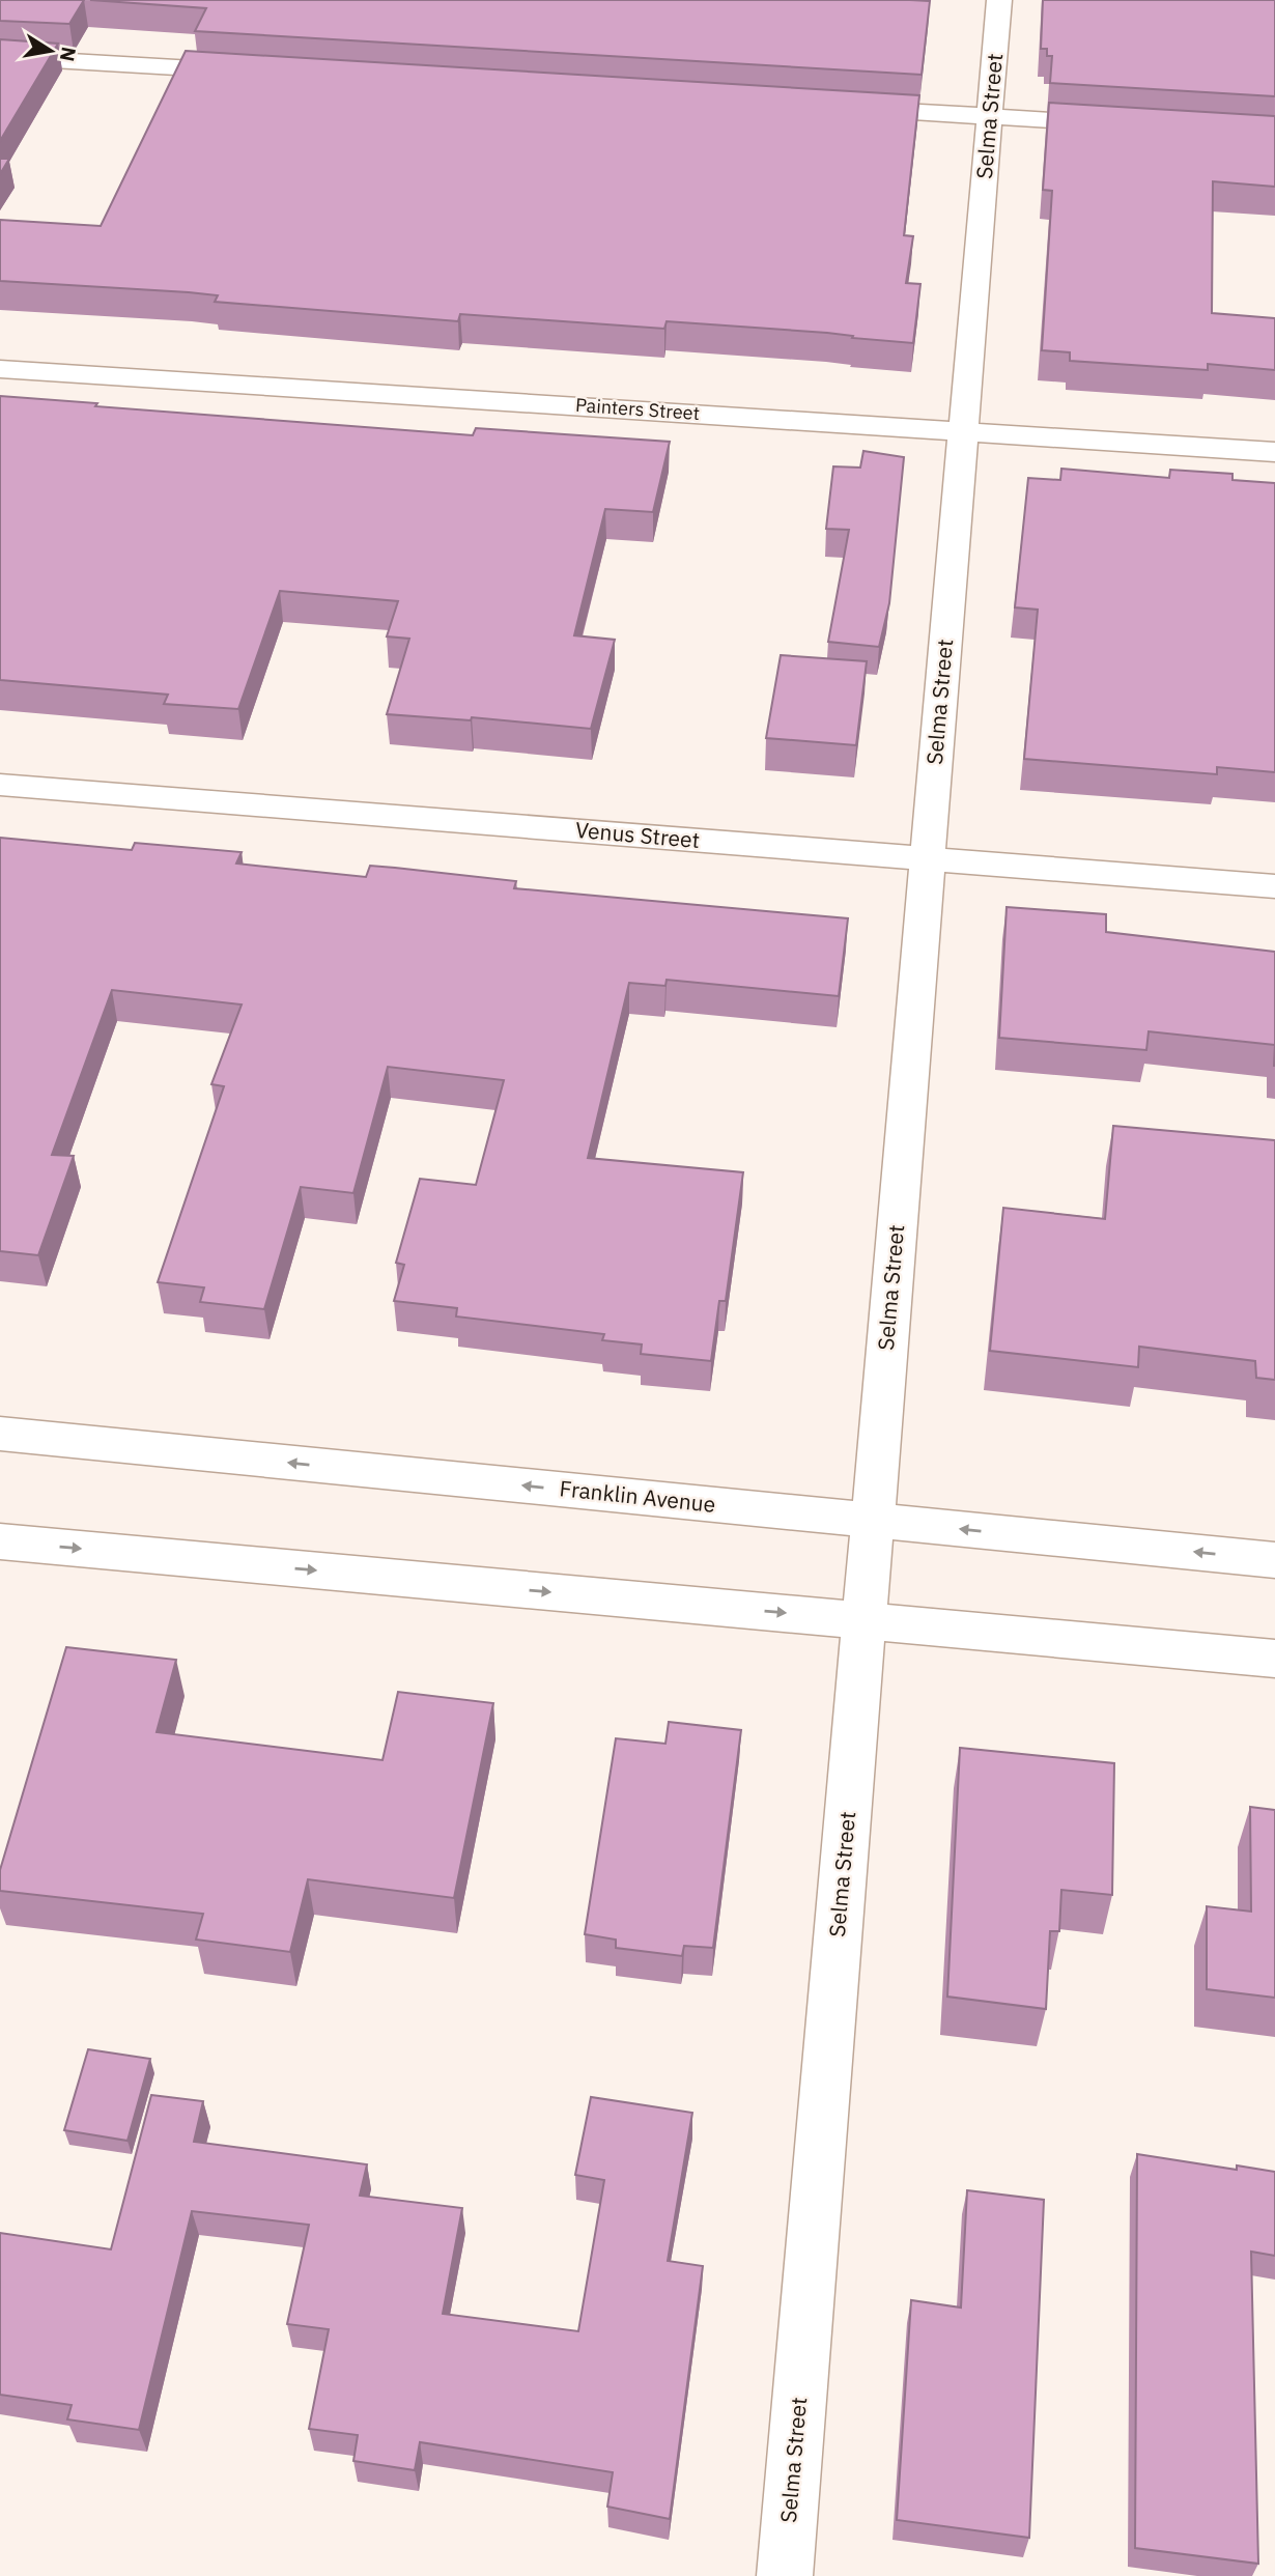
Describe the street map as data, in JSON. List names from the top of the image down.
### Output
{
  "streets": {
    "street": [
      "Selma Street",
      "Painters Street",
      "Venus Street",
      "Franklin Avenue"
    ]
  },
  "crossings": [
    ["Selma Street", "Painters Street"],
    ["Selma Street", "Venus Street"],
    ["Selma Street", "Franklin Avenue"]
  ],
  "north": "right"
}
